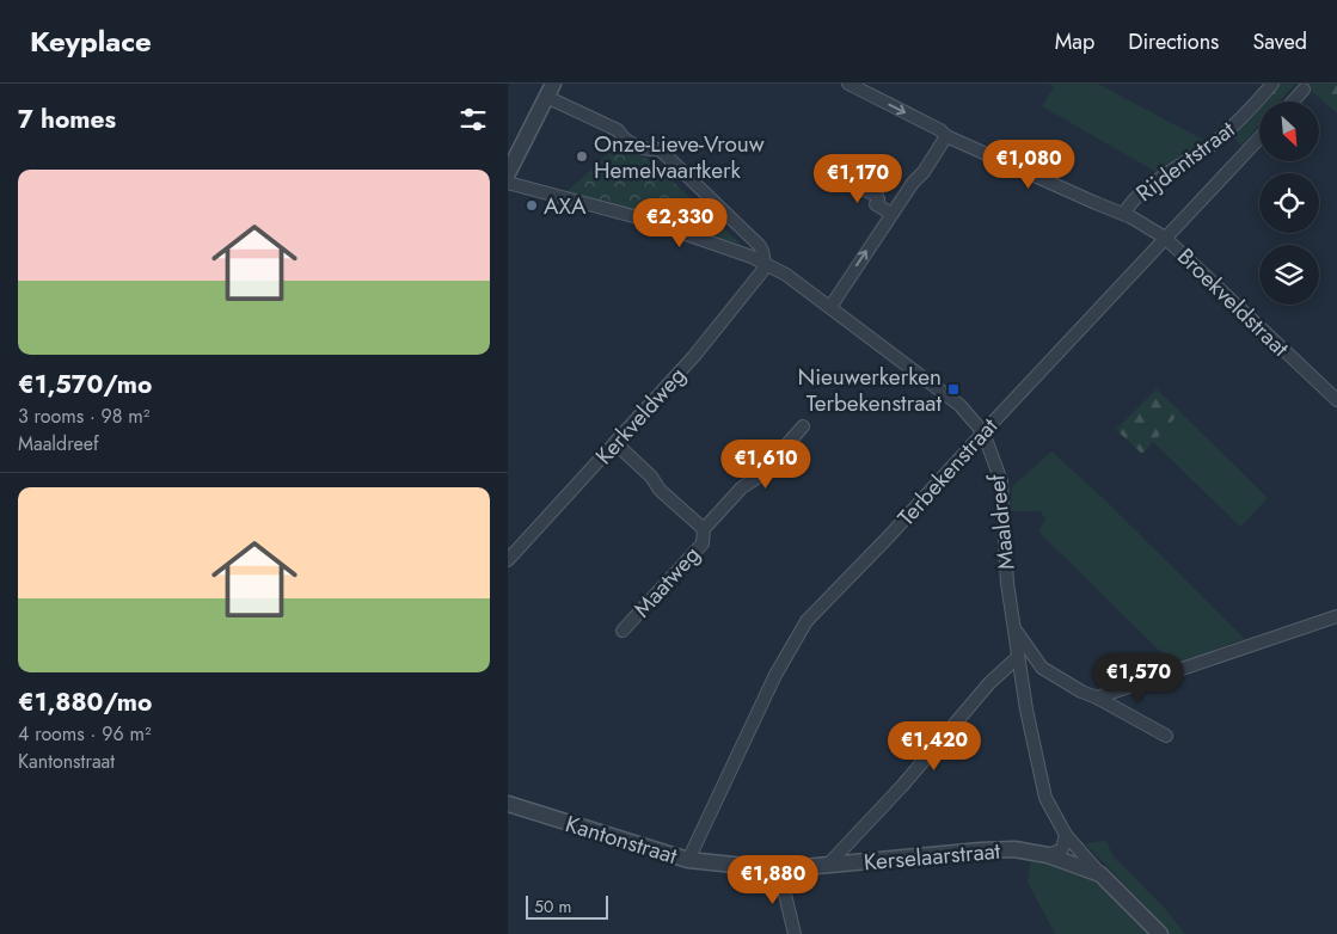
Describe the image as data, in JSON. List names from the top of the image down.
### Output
{
  "streets": {
    "street": [
      "Rijdentstraat",
      "Broekveldstraat",
      "Kerkveldweg",
      "Terbekenstraat",
      "Maaldreef",
      "Maatweg",
      "Kantonstraat",
      "Kerselaarstraat"
    ]
  },
  "crossings": [
    ["Rijdentstraat", "Broekveldstraat"],
    ["Broekveldstraat", "Terbekenstraat"],
    ["Kerkveldweg", "Maaldreef"],
    ["Kerkveldweg", "Maatweg"],
    ["Terbekenstraat", "Maaldreef"],
    ["Terbekenstraat", "Kantonstraat"],
    ["Kantonstraat", "Kerselaarstraat"]
  ],
  "places": {
    "other": ["Onze-Lieve-Vrouw Hemelvaartkerk", "AXA"],
    "transit": ["Nieuwerkerken Terbekenstraat"]
  },
  "scale_bar": "50 m",
  "north": "bottom right",
  "page": {
    "header": "Keyplace",
    "nav": ["Map", "Directions", "Saved"],
    "heading": "7 homes",
    "price": [
      "€1,080",
      "€1,170",
      "€2,330",
      "€1,610",
      "€1,570",
      "€1,420",
      "€1,880"
    ],
    "list": [
      {
        "name": "€1,570/mo",
        "note": "3 rooms · 98 m² · Maaldreef"
      },
      {
        "name": "€1,880/mo",
        "note": "4 rooms · 96 m² · Kantonstraat"
      }
    ],
    "scale": "50 m"
  }
}
